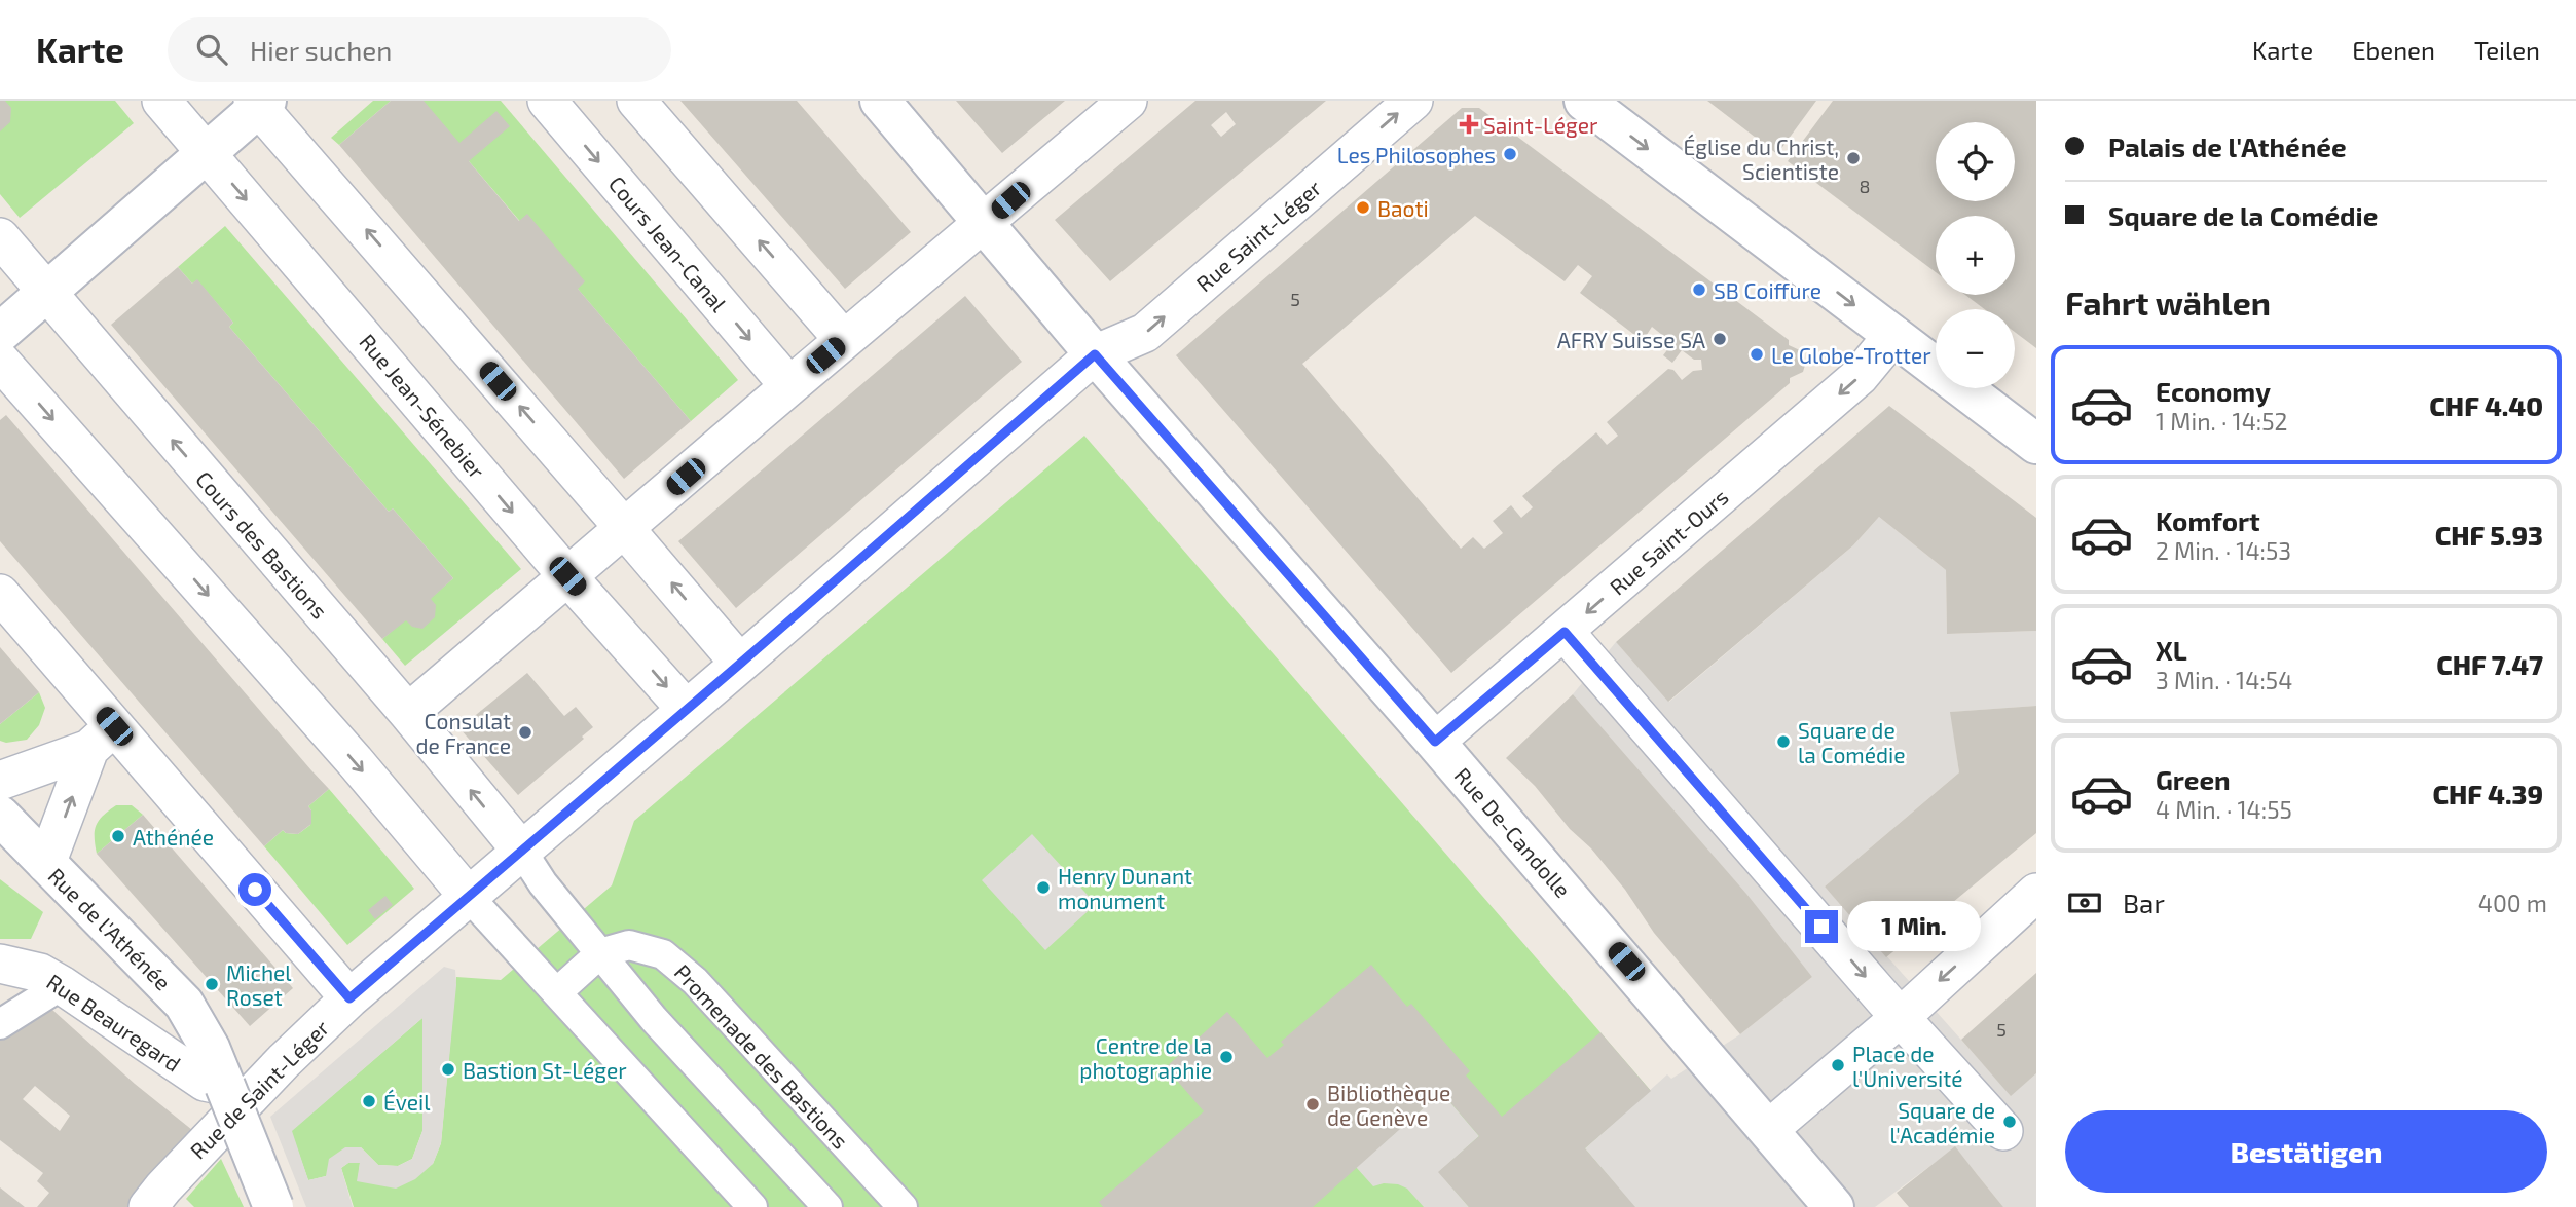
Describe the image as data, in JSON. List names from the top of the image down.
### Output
{
  "streets": {
    "street": [
      "Rue Saint-Léger",
      "Cours Jean-Canal",
      "Rue Jean-Sénebier",
      "Rue Saint-Ours",
      "Cours des Bastions",
      "Rue De-Candolle",
      "Rue de l'Athénée",
      "Rue Beauregard",
      "Promenade des Bastions",
      "Rue de Saint-Léger"
    ]
  },
  "crossings": [
    ["Rue Saint-Léger", "Rue De-Candolle"],
    ["Rue Saint-Léger", "Rue de Saint-Léger"],
    ["Rue Jean-Sénebier", "Rue de Saint-Léger"],
    ["Rue Saint-Ours", "Rue De-Candolle"],
    ["Cours des Bastions", "Rue de Saint-Léger"],
    ["Rue De-Candolle", "Rue de Saint-Léger"],
    ["Rue de l'Athénée", "Rue Beauregard"]
  ],
  "one_way": ["Rue Saint-Ours"],
  "places": {
    "health": ["Saint-Léger"],
    "other": [
      "Les Philosophes",
      "Église du Christ, Scientiste",
      "Baoti",
      "SB Coiffure",
      "AFRY Suisse SA",
      "Le Globe-Trotter",
      "Consulat de France",
      "Square de la Comédie",
      "Athénée",
      "Henry Dunant monument",
      "Michel Roset",
      "Centre de la photographie",
      "Place de l'Université",
      "Bastion St-Léger",
      "Éveil",
      "Bibliothèque de Genève",
      "Square de l'Académie"
    ]
  },
  "house_numbers": ["8", "5", "5"],
  "page": {
    "header": "Karte",
    "search": "Hier suchen",
    "nav": ["Karte", "Ebenen", "Teilen"],
    "banner": ["Palais de l'Athénée", "Square de la Comédie"],
    "map_buttons": ["+", "−"],
    "heading": "Fahrt wählen",
    "list": [
      {
        "name": "Economy",
        "note": "1 Min. · 14:52",
        "value": "CHF 4.40"
      },
      {
        "name": "Komfort",
        "note": "2 Min. · 14:53",
        "value": "CHF 5.93"
      },
      {
        "name": "XL",
        "note": "3 Min. · 14:54",
        "value": "CHF 7.47"
      },
      {
        "name": "Green",
        "note": "4 Min. · 14:55",
        "value": "CHF 4.39"
      }
    ],
    "pay": ["Bar", "400 m"],
    "bubble": "1 Min.",
    "buttons": "Bestätigen"
  }
}
